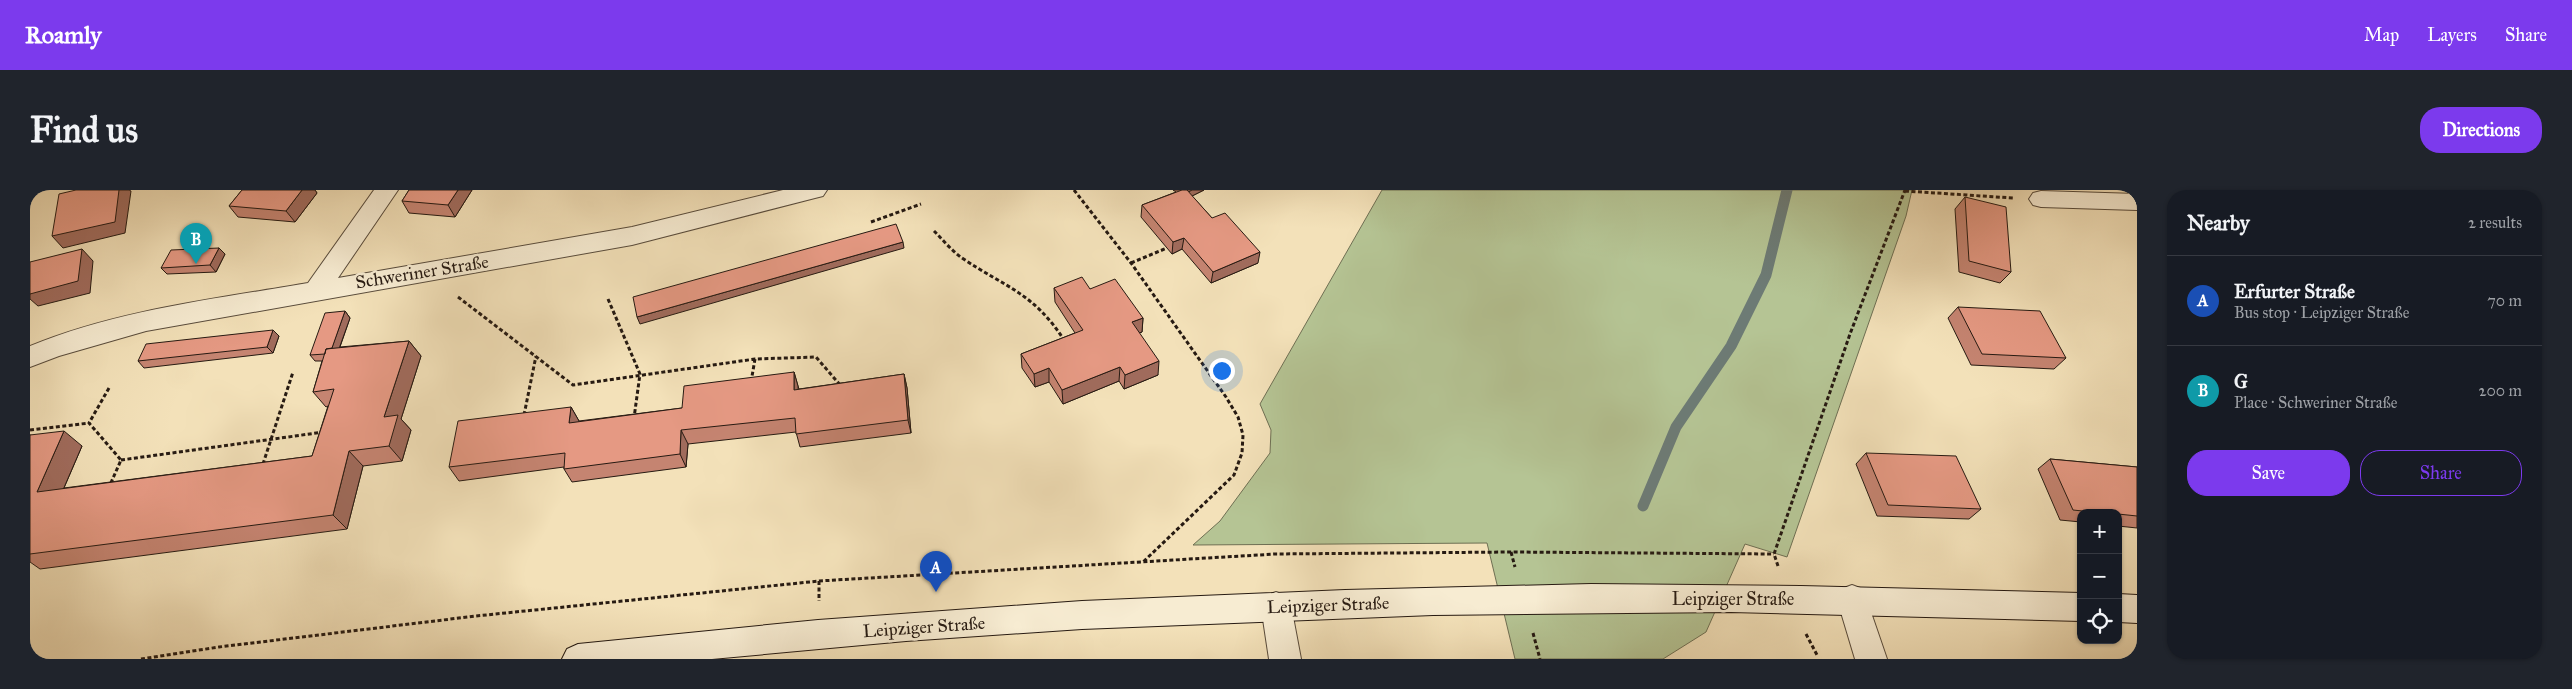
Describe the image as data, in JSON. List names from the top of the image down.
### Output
{
  "streets": {
    "main road": ["Schweriner Straße", "Leipziger Straße"]
  },
  "page": {
    "header": "Roamly",
    "nav": ["Map", "Layers", "Share"],
    "buttons": [
      "Directions",
      ["Save", "Share"]
    ],
    "title": "Find us",
    "heading": ["Nearby", "2 results"],
    "pins": ["B", "A"],
    "list": [
      {
        "mark": "A",
        "name": "Erfurter Straße",
        "note": "Bus stop · Leipziger Straße",
        "value": "70 m"
      },
      {
        "mark": "B",
        "name": "G",
        "note": "Place · Schweriner Straße",
        "value": "200 m"
      }
    ],
    "map_buttons": ["+", "−"]
  }
}
